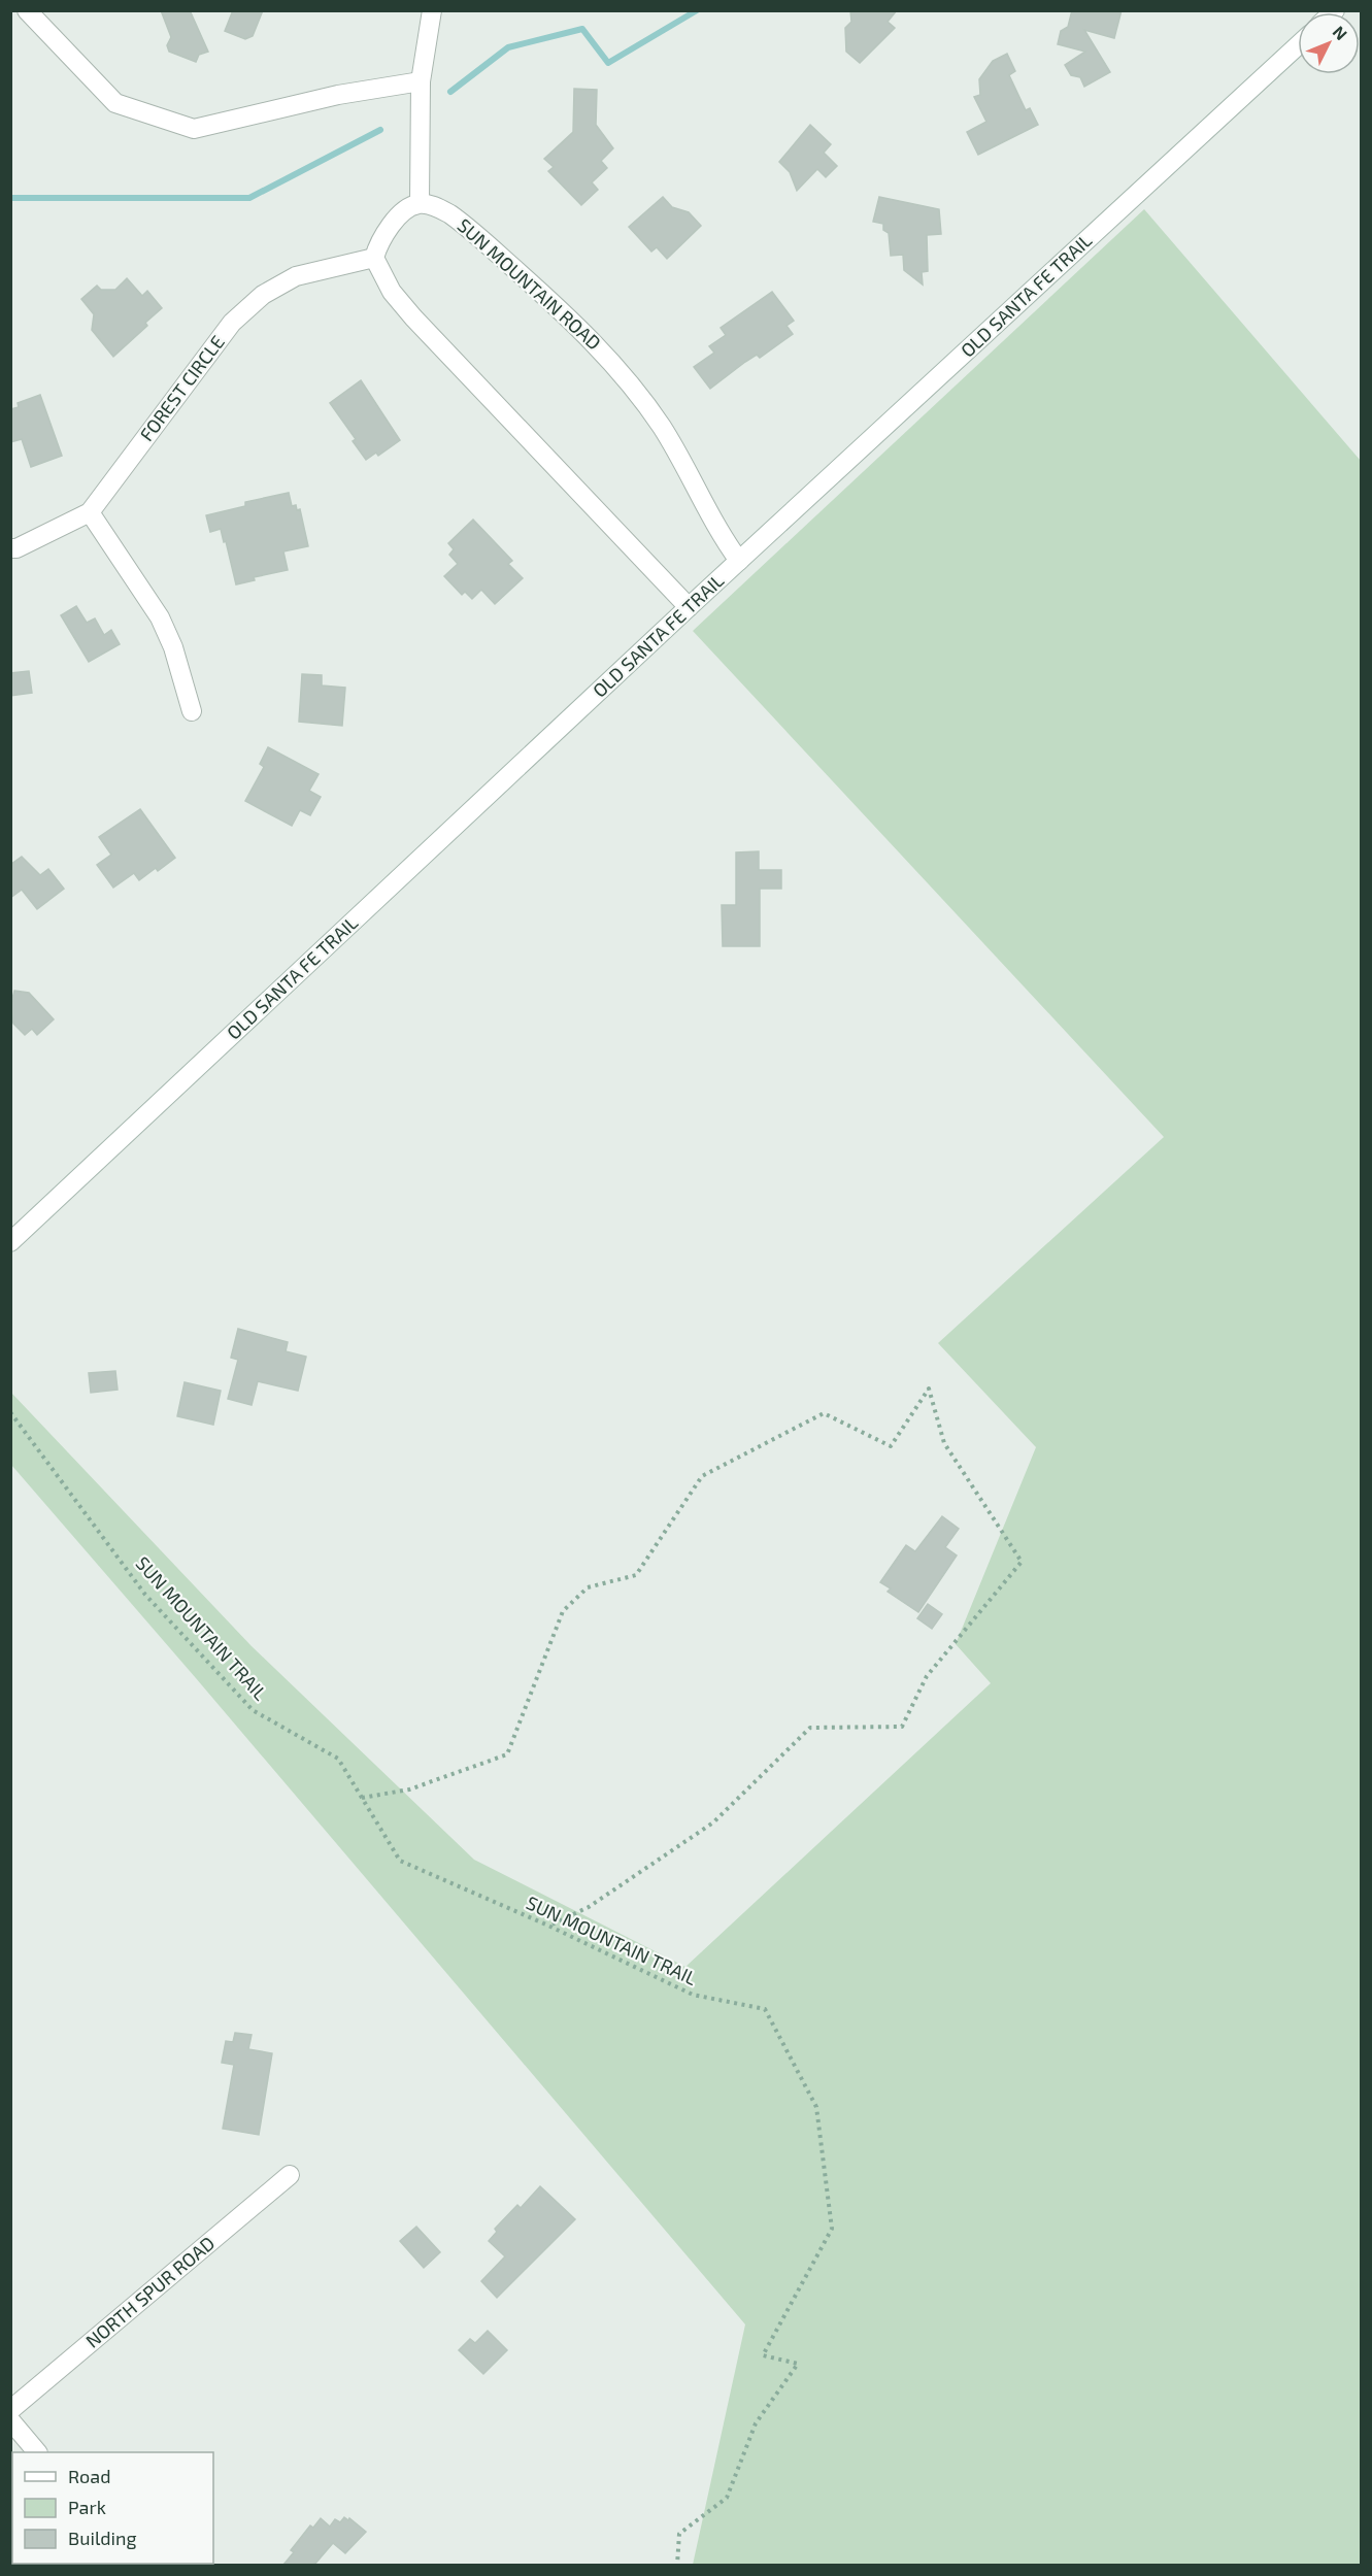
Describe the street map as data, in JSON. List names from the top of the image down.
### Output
{
  "streets": {
    "street": [
      "SUN MOUNTAIN ROAD",
      "OLD SANTA FE TRAIL",
      "FOREST CIRCLE",
      "NORTH SPUR ROAD"
    ],
    "path": ["SUN MOUNTAIN TRAIL"]
  },
  "crossings": [
    ["SUN MOUNTAIN ROAD", "OLD SANTA FE TRAIL"]
  ],
  "legend": ["Road", "Park", "Building"],
  "north": "top right"
}
